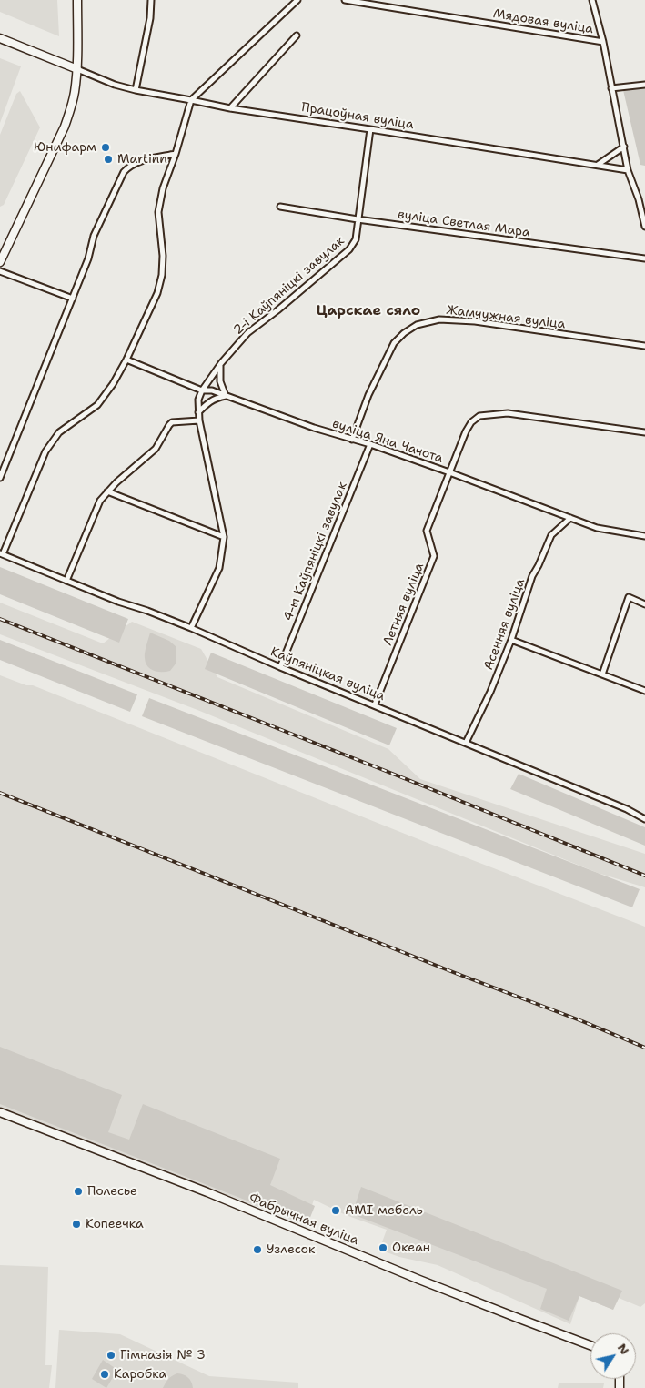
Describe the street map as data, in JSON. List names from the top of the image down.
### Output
{
  "streets": {
    "main road": ["Фабрычная вуліца"],
    "street": [
      "Мядовая вуліца",
      "Працоўная вуліца",
      "вуліца Светлая Мара",
      "2-і Каўпяніцкі завулак",
      "Жамчужная вуліца",
      "вуліца Яна Чачота",
      "4-ы Каўпяніцкі завулак",
      "Летняя вуліца",
      "Асенняя вуліца",
      "Каўпяніцкая вуліца"
    ]
  },
  "crossings": [
    ["Працоўная вуліца", "2-і Каўпяніцкі завулак"],
    ["вуліца Светлая Мара", "2-і Каўпяніцкі завулак"],
    ["2-і Каўпяніцкі завулак", "вуліца Яна Чачота"],
    ["2-і Каўпяніцкі завулак", "Каўпяніцкая вуліца"],
    ["Жамчужная вуліца", "вуліца Яна Чачота"],
    ["вуліца Яна Чачота", "4-ы Каўпяніцкі завулак"],
    ["вуліца Яна Чачота", "Летняя вуліца"],
    ["вуліца Яна Чачота", "Асенняя вуліца"],
    ["4-ы Каўпяніцкі завулак", "Каўпяніцкая вуліца"],
    ["Летняя вуліца", "Каўпяніцкая вуліца"],
    ["Асенняя вуліца", "Каўпяніцкая вуліца"]
  ],
  "districts": ["Царскае сяло"],
  "places": [
    "Юнифарм",
    "Martinn",
    "Полесье",
    "AMI мебель",
    "Копеечка",
    "Океан",
    "Узлесок",
    "Гімназія № 3",
    "Каробка"
  ],
  "north": "top right"
}
